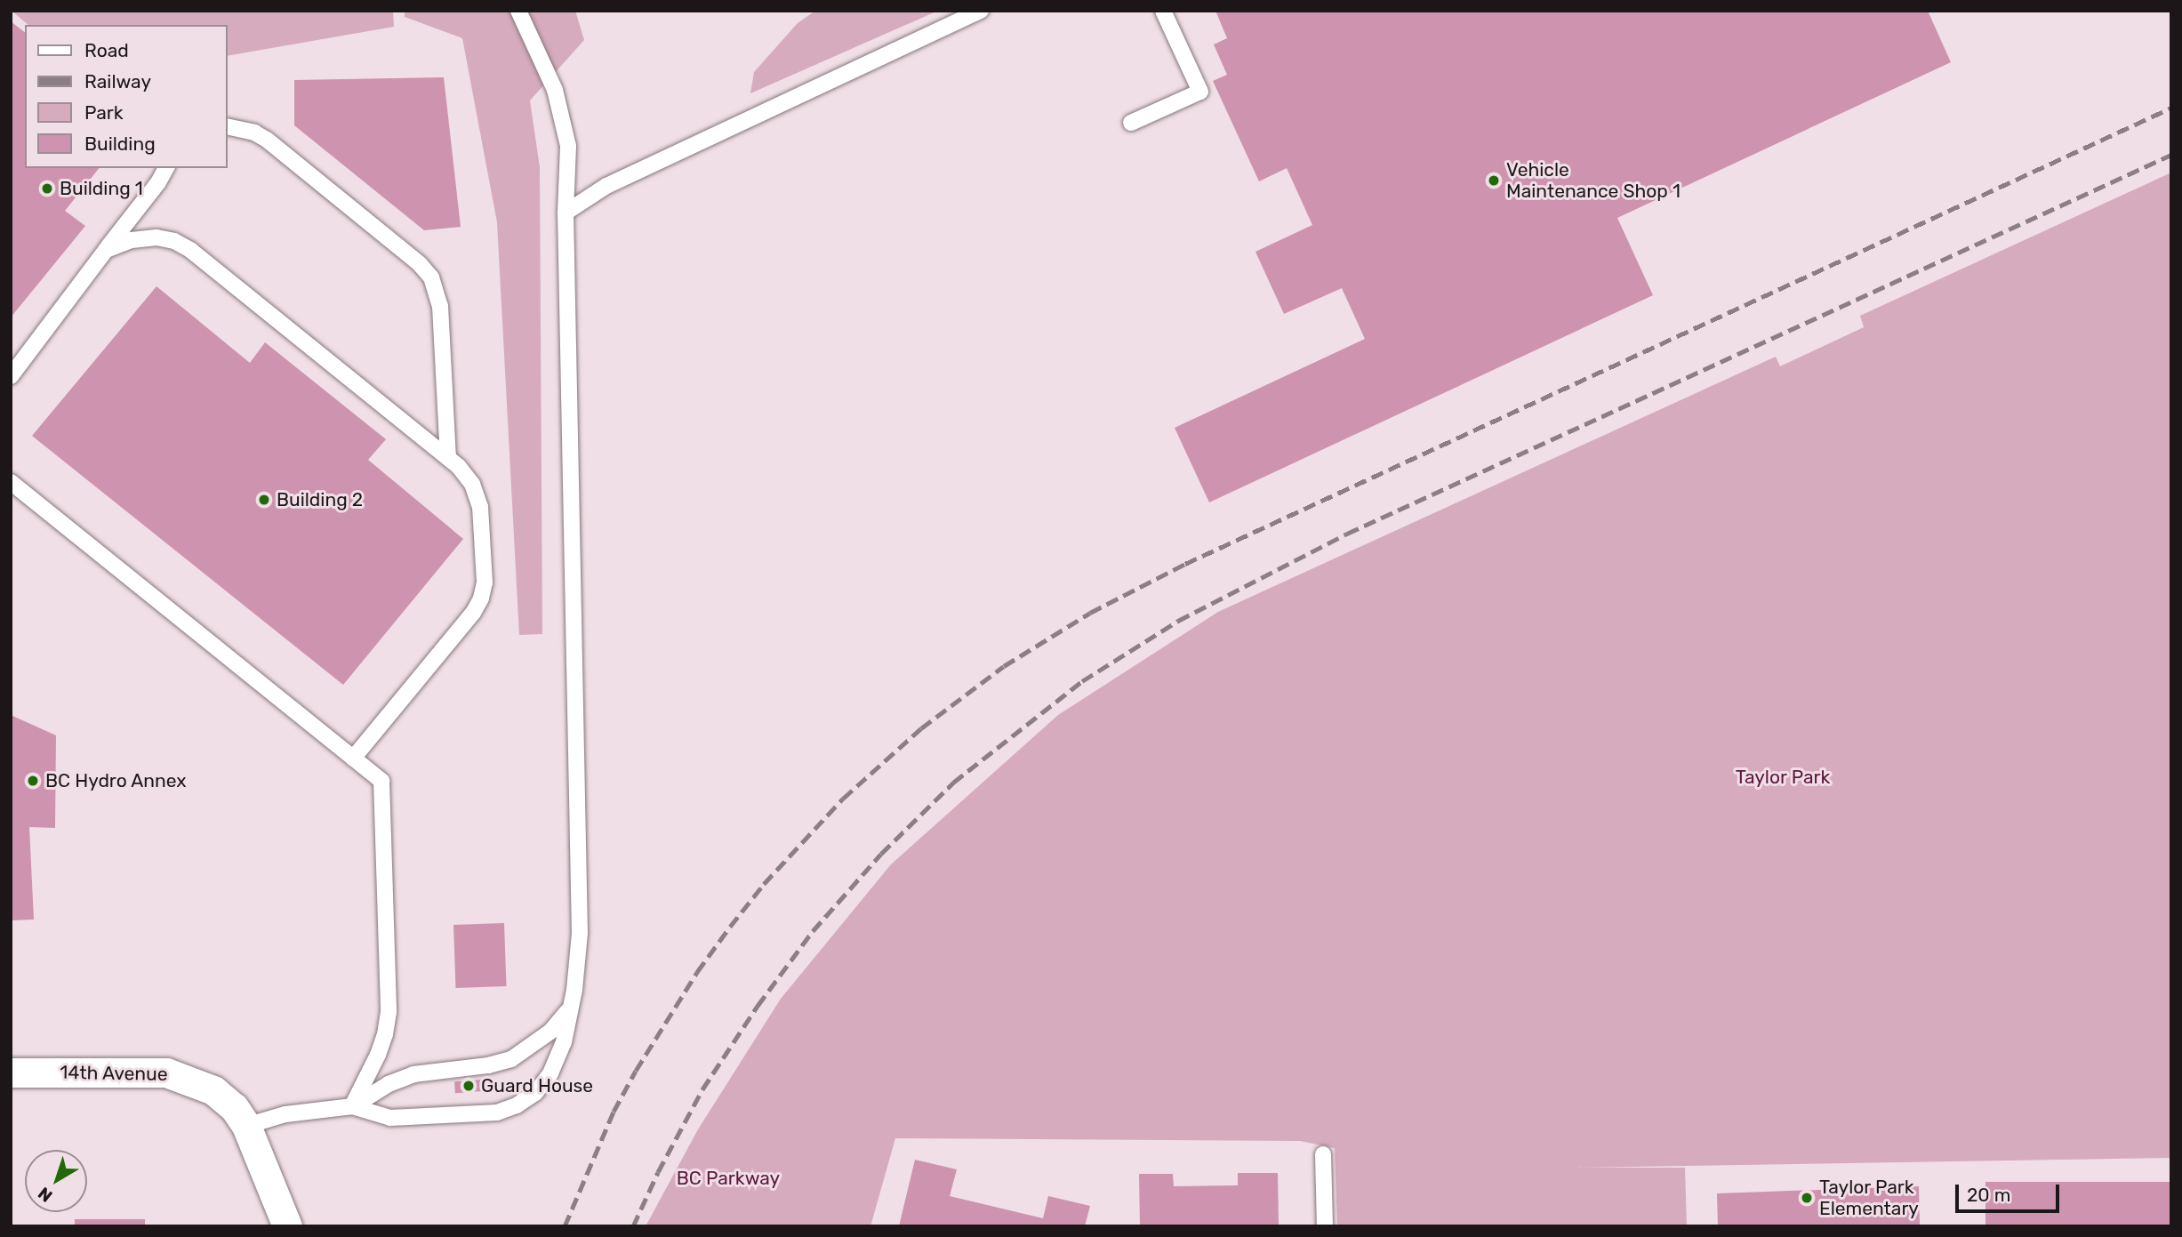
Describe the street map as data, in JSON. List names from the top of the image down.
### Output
{
  "streets": {
    "street": ["14th Avenue"]
  },
  "parks": ["Taylor Park", "BC Parkway"],
  "places": [
    "Vehicle Maintenance Shop 1",
    "Building 1",
    "Building 2",
    "BC Hydro Annex",
    "Guard House",
    "Taylor Park Elementary"
  ],
  "legend": [
    "Road",
    "Railway",
    "Park",
    "Building"
  ],
  "scale_bar": "20 m",
  "north": "bottom left"
}
